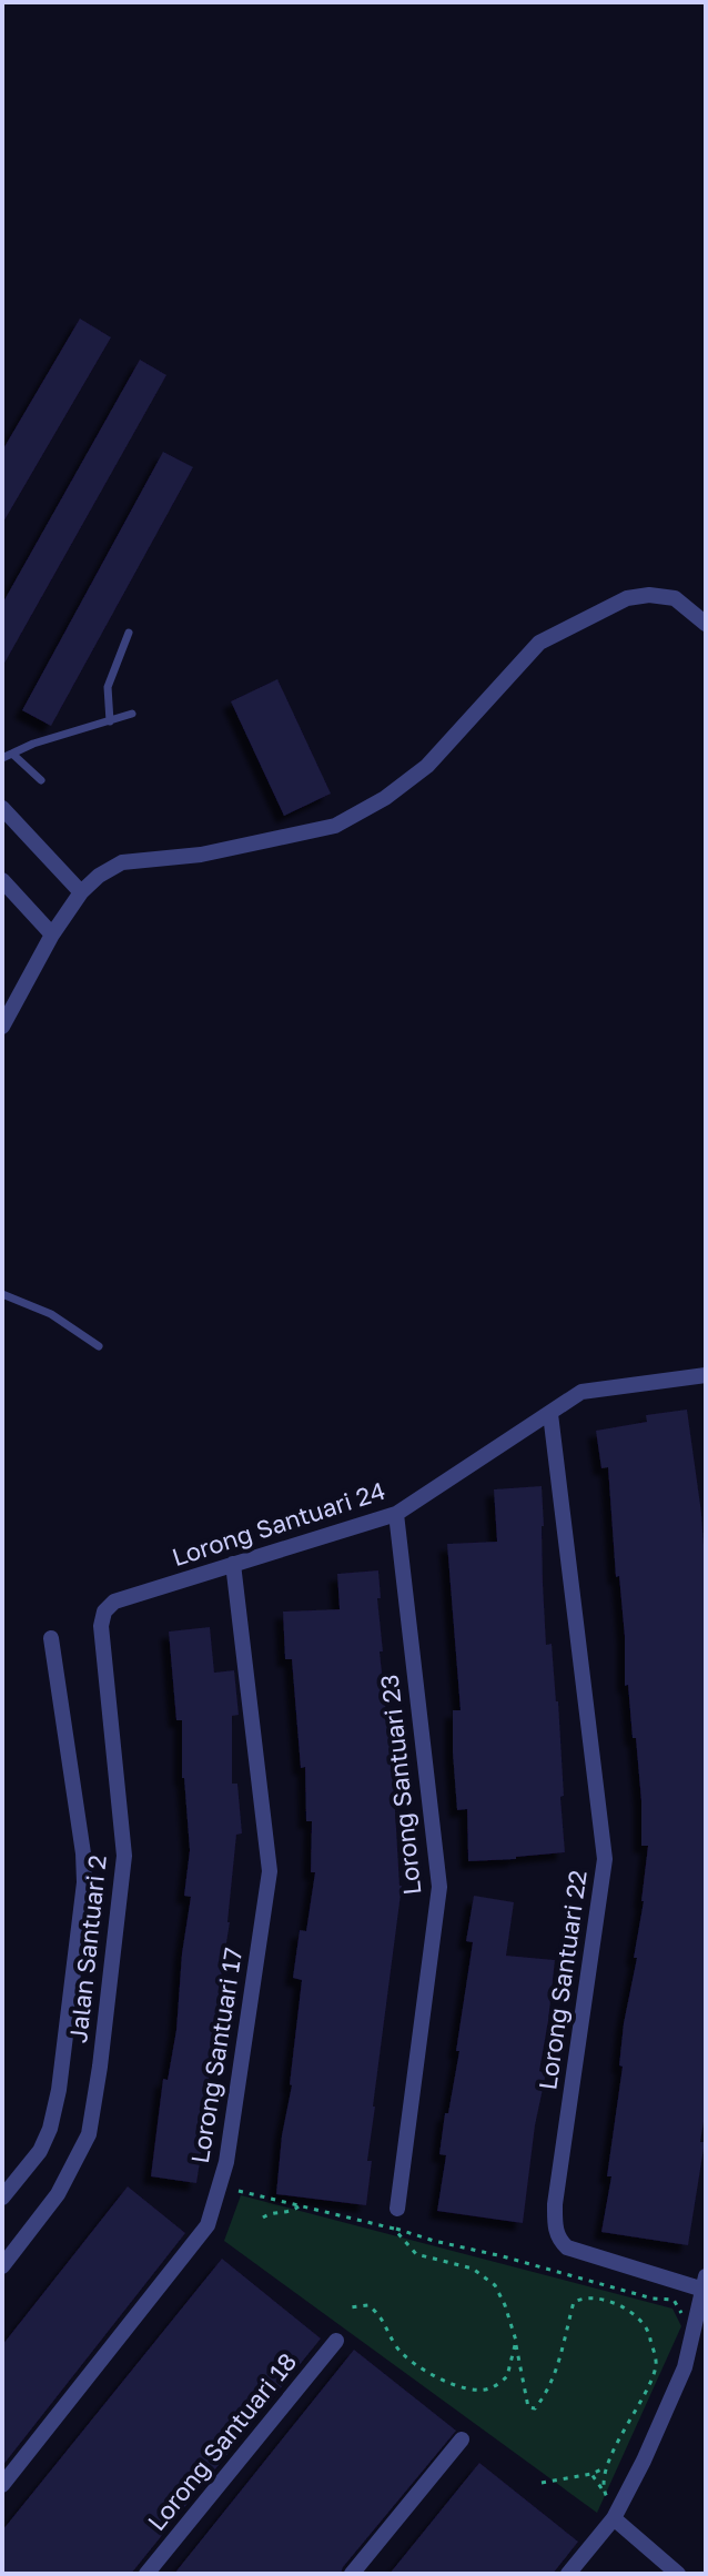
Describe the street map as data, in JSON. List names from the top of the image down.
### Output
{
  "streets": {
    "street": [
      "Lorong Santuari 24",
      "Lorong Santuari 23",
      "Jalan Santuari 2",
      "Lorong Santuari 22",
      "Lorong Santuari 17",
      "Lorong Santuari 18"
    ]
  },
  "crossings": [
    ["Lorong Santuari 24", "Lorong Santuari 23"],
    ["Lorong Santuari 24", "Jalan Santuari 2"],
    ["Lorong Santuari 24", "Lorong Santuari 22"],
    ["Lorong Santuari 24", "Lorong Santuari 17"]
  ]
}
